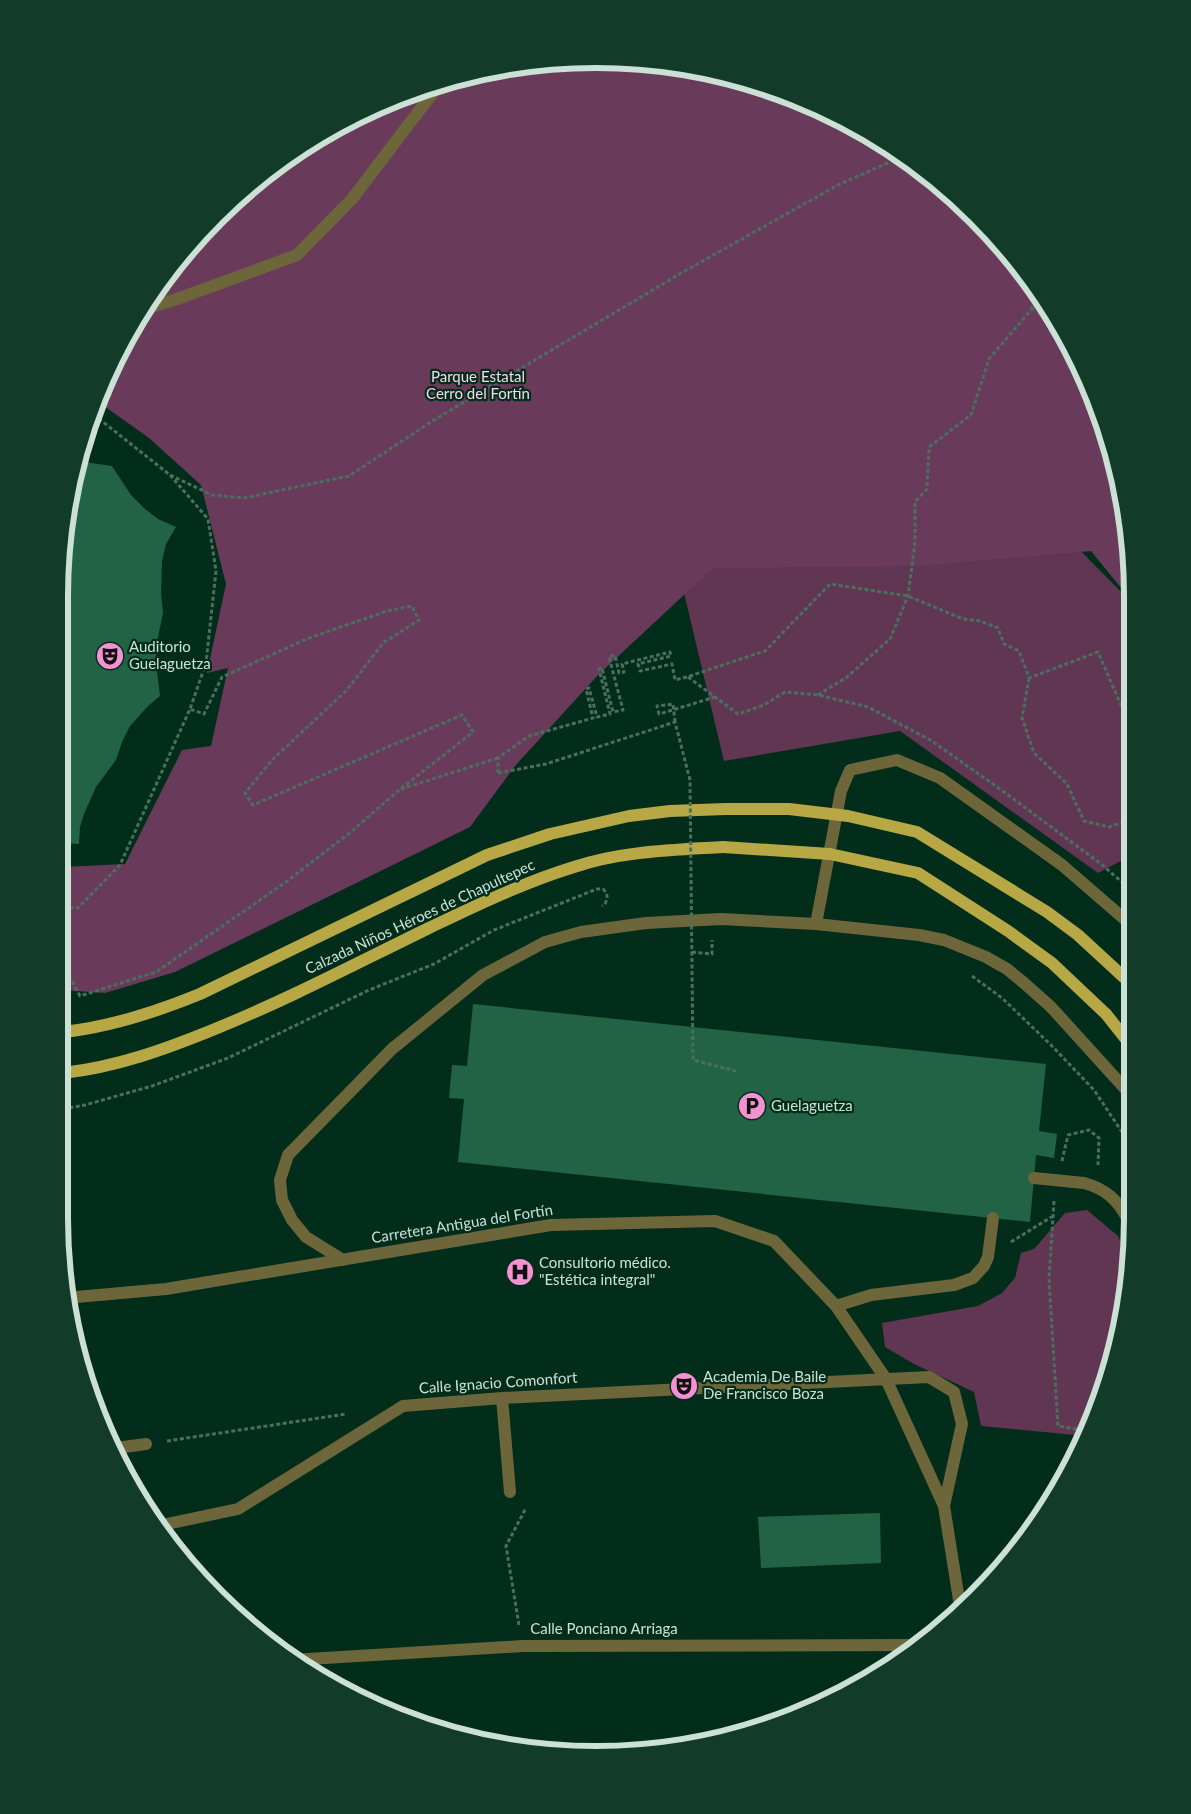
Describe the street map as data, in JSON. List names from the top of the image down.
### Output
{
  "streets": {
    "main road": ["Calzada Niños Héroes de Chapultepec"],
    "street": ["Carretera Antigua del Fortín", "Calle Ignacio Comonfort", "Calle Ponciano Arriaga"]
  },
  "crossings": [
    ["Carretera Antigua del Fortín", "Calle Ignacio Comonfort"]
  ],
  "parks": ["Parque Estatal Cerro del Fortín"],
  "places": {
    "theatre": ["Auditorio Guelaguetza", "Academia De Baile De Francisco Boza"],
    "parking": ["Guelaguetza"],
    "hospital": ["Consultorio médico. \"Estética integral\""]
  }
}
